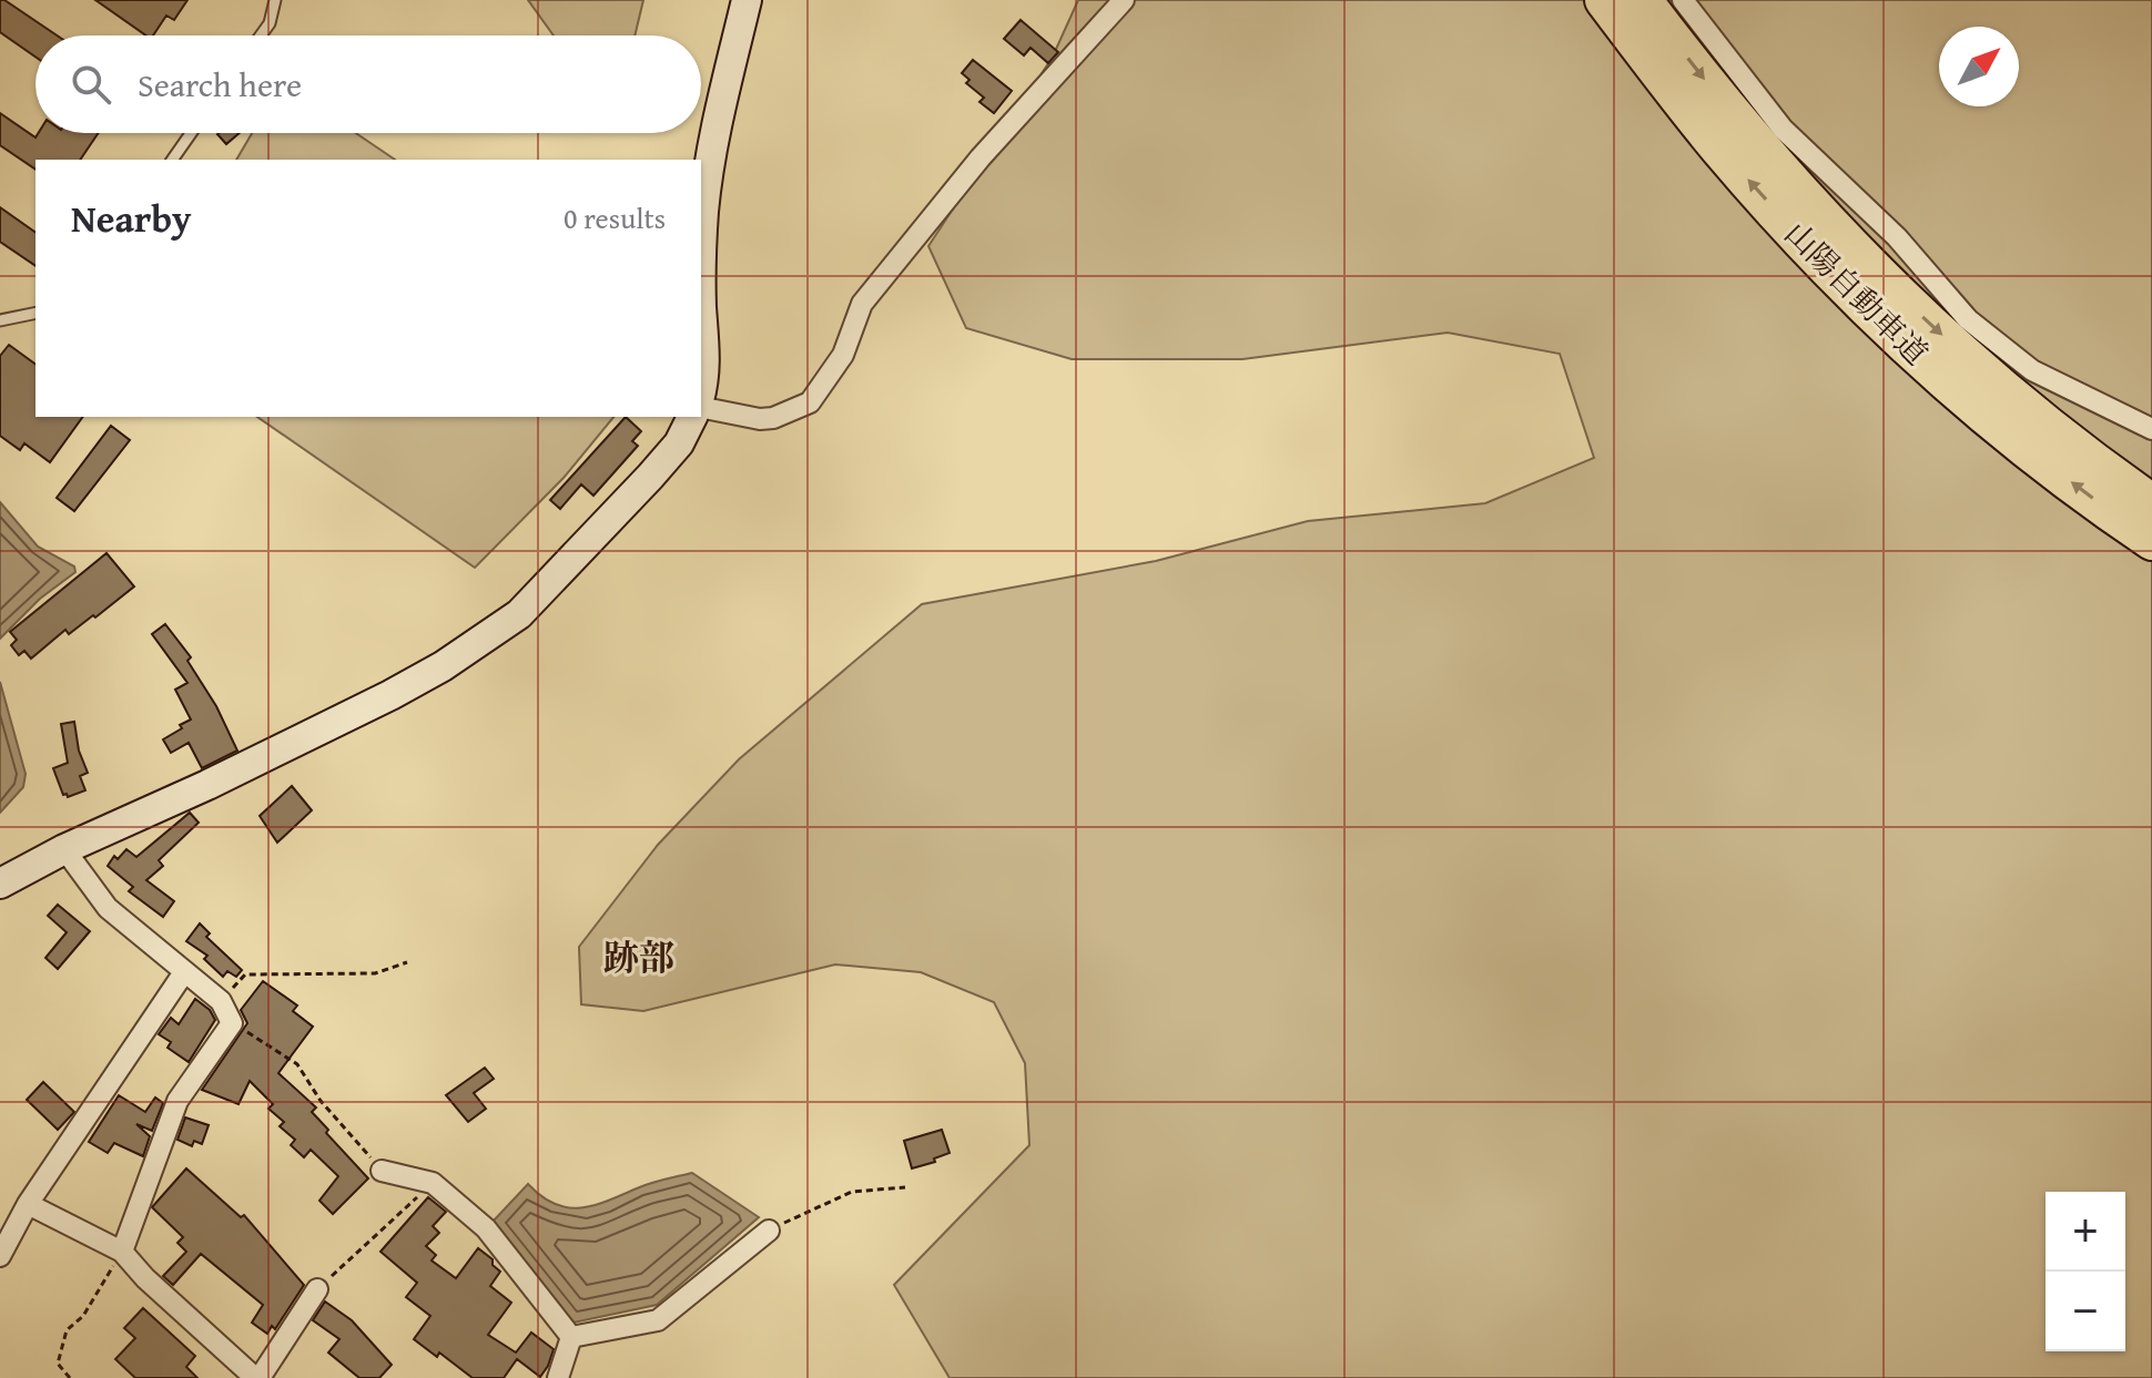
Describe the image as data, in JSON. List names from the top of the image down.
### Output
{
  "streets": {
    "highway": ["山陽自動車道"]
  },
  "districts": ["跡部"],
  "north": "top right",
  "page": {
    "search": "Search here",
    "heading": ["Nearby", "0 results"],
    "map_buttons": ["+", "−"]
  }
}
